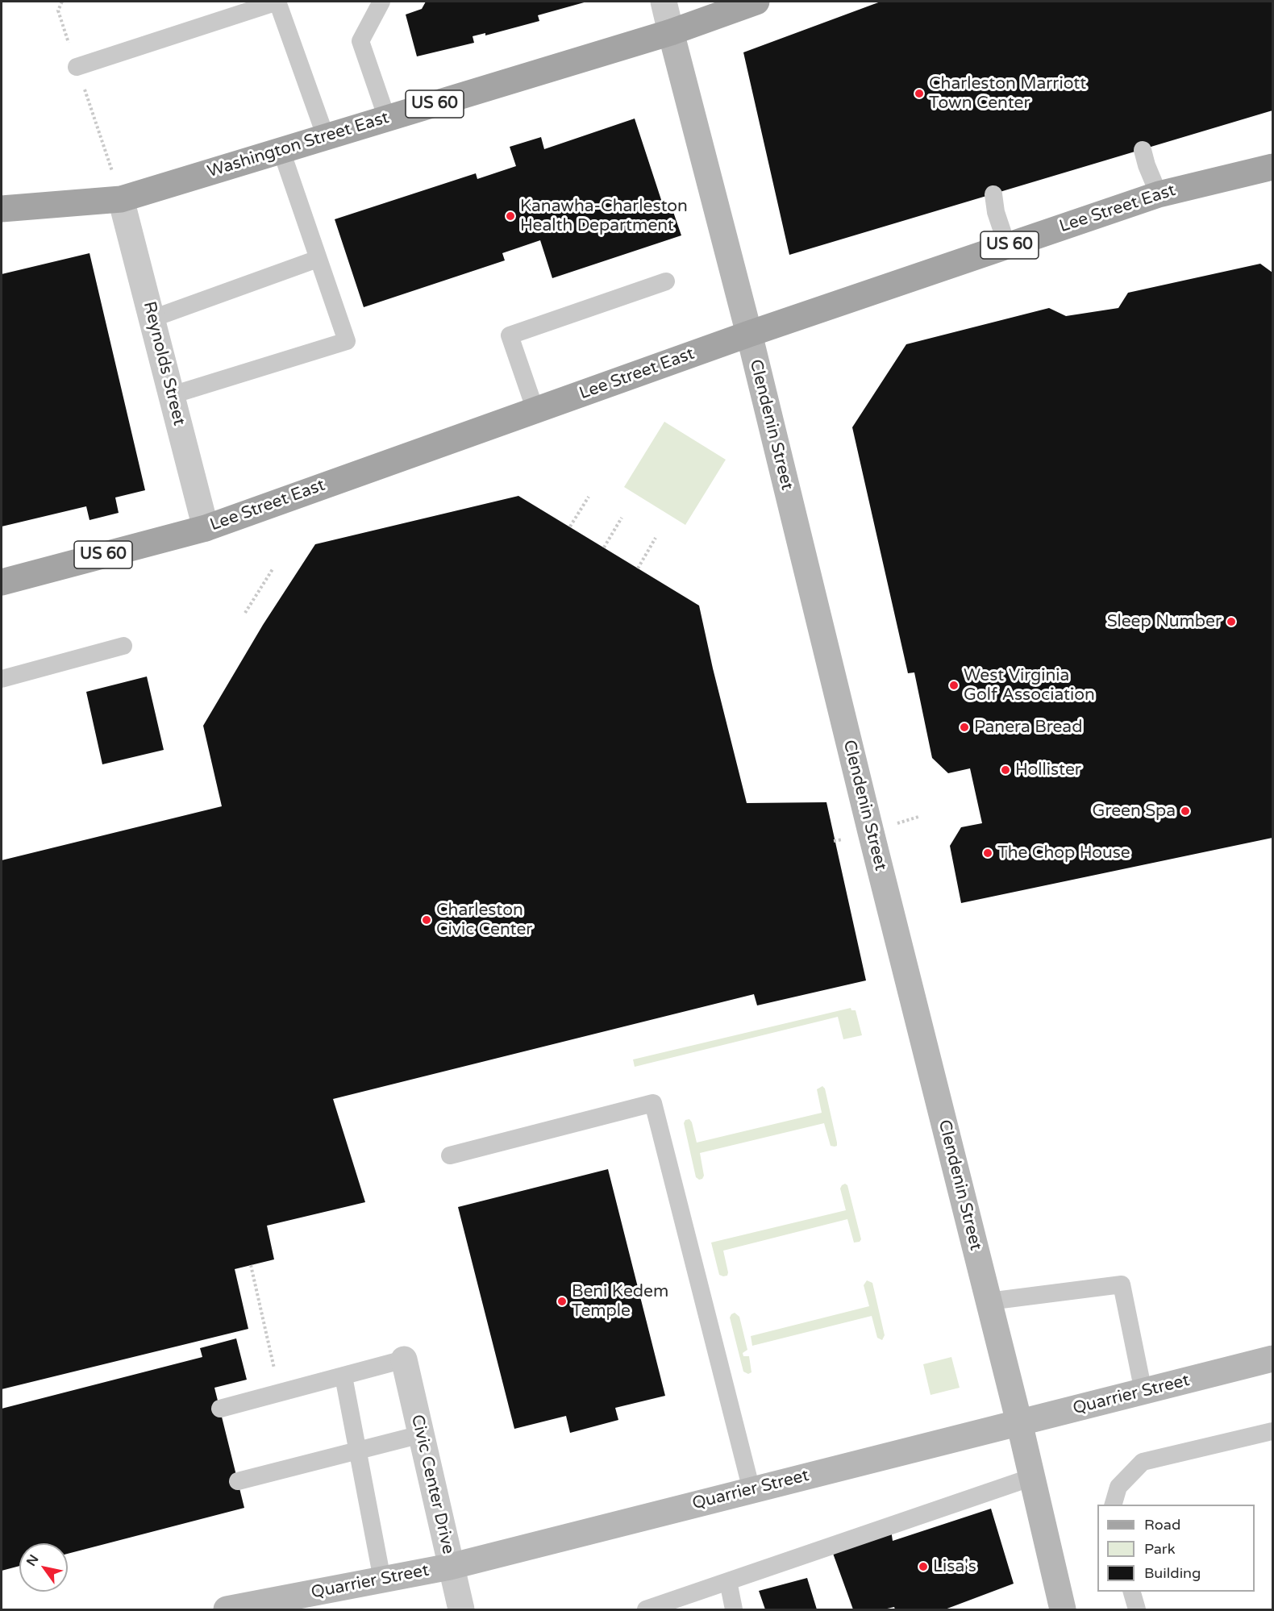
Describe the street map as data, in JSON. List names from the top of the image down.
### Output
{
  "streets": {
    "main road": ["US 60", "Washington Street East", "Lee Street East"],
    "street": [
      "Reynolds Street",
      "Clendenin Street",
      "Quarrier Street",
      "Civic Center Drive"
    ]
  },
  "crossings": [
    ["Washington Street East", "Reynolds Street"],
    ["Washington Street East", "Clendenin Street"],
    ["Lee Street East", "Reynolds Street"],
    ["Lee Street East", "Clendenin Street"],
    ["Clendenin Street", "Quarrier Street"],
    ["Quarrier Street", "Civic Center Drive"]
  ],
  "places": [
    "Charleston Marriott Town Center",
    "Kanawha-Charleston Health Department",
    "Sleep Number",
    "West Virginia Golf Association",
    "Panera Bread",
    "Hollister",
    "Green Spa",
    "The Chop House",
    "Charleston Civic Center",
    "Beni Kedem Temple",
    "Lisa's"
  ],
  "legend": ["Road", "Park", "Building"],
  "north": "top left"
}
